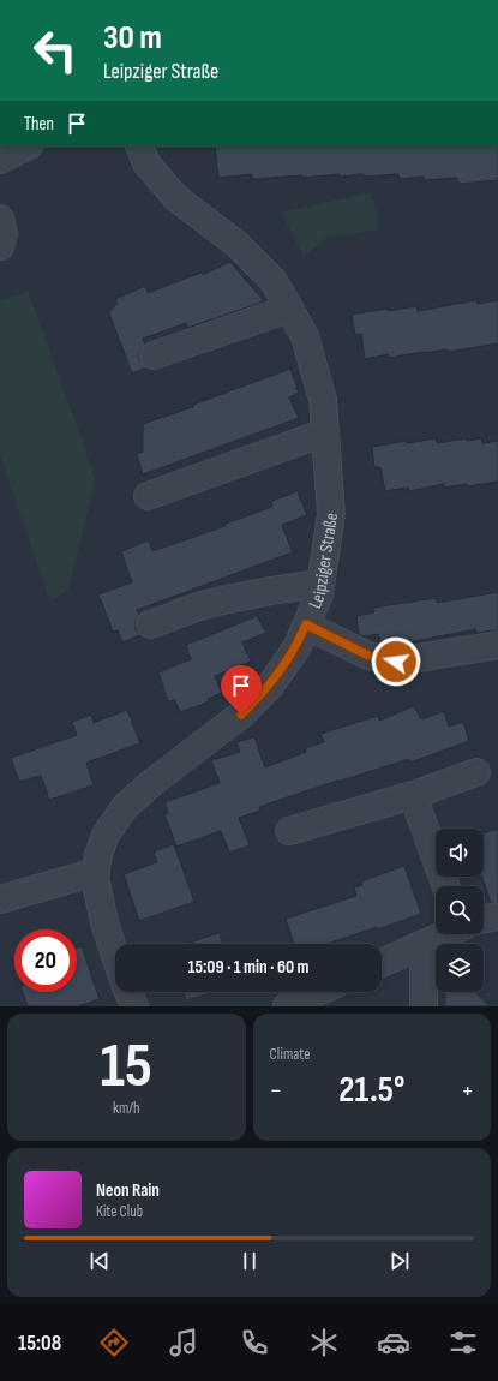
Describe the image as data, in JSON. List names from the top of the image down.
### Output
{
  "streets": {
    "street": ["Leipziger Straße"]
  },
  "page": {
    "turn": ["30 m", "Leipziger Straße"],
    "then": "Then",
    "limit": "20",
    "trip": "15:09 · 1 min · 60 m",
    "tile": [
      ["15", "km/h"],
      "Climate"
    ],
    "heat": ["−", "21.5°", "+"],
    "song": ["Neon Rain", "Kite Club"],
    "tabs": "15:08"
  }
}
